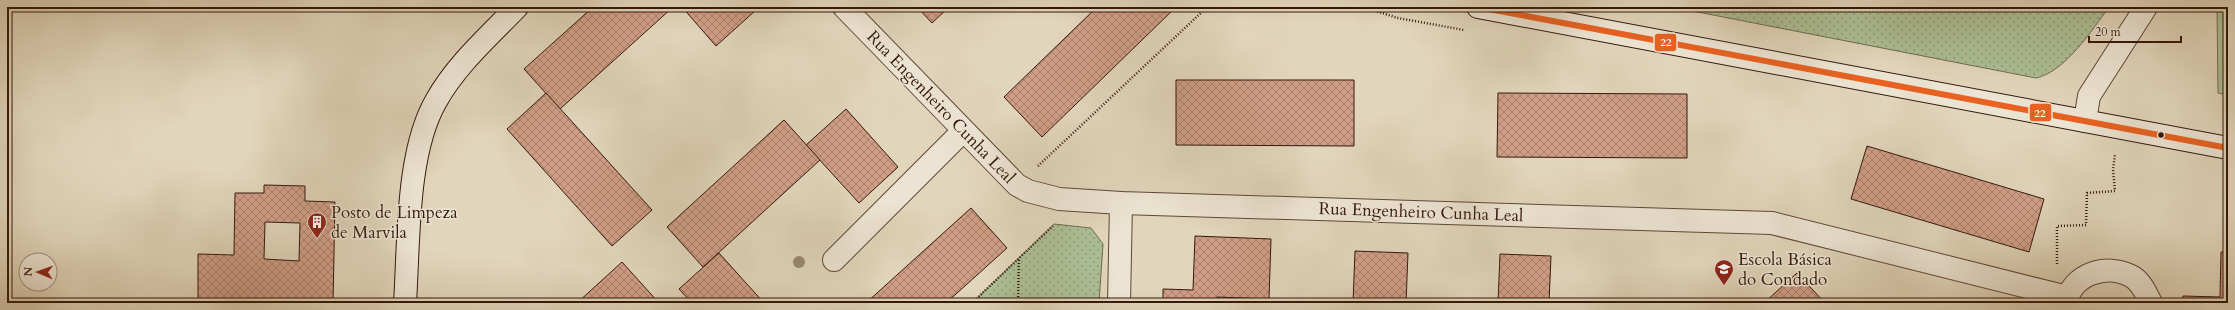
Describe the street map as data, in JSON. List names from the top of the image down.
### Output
{
  "streets": {
    "street": ["Rua Engenheiro Cunha Leal"]
  },
  "places": {
    "building": ["Posto de Limpeza de Marvila"],
    "school or university": ["Escola Básica do Condado"]
  },
  "lines": ["transit line 22"],
  "scale_bar": "20 m",
  "north": "left"
}
